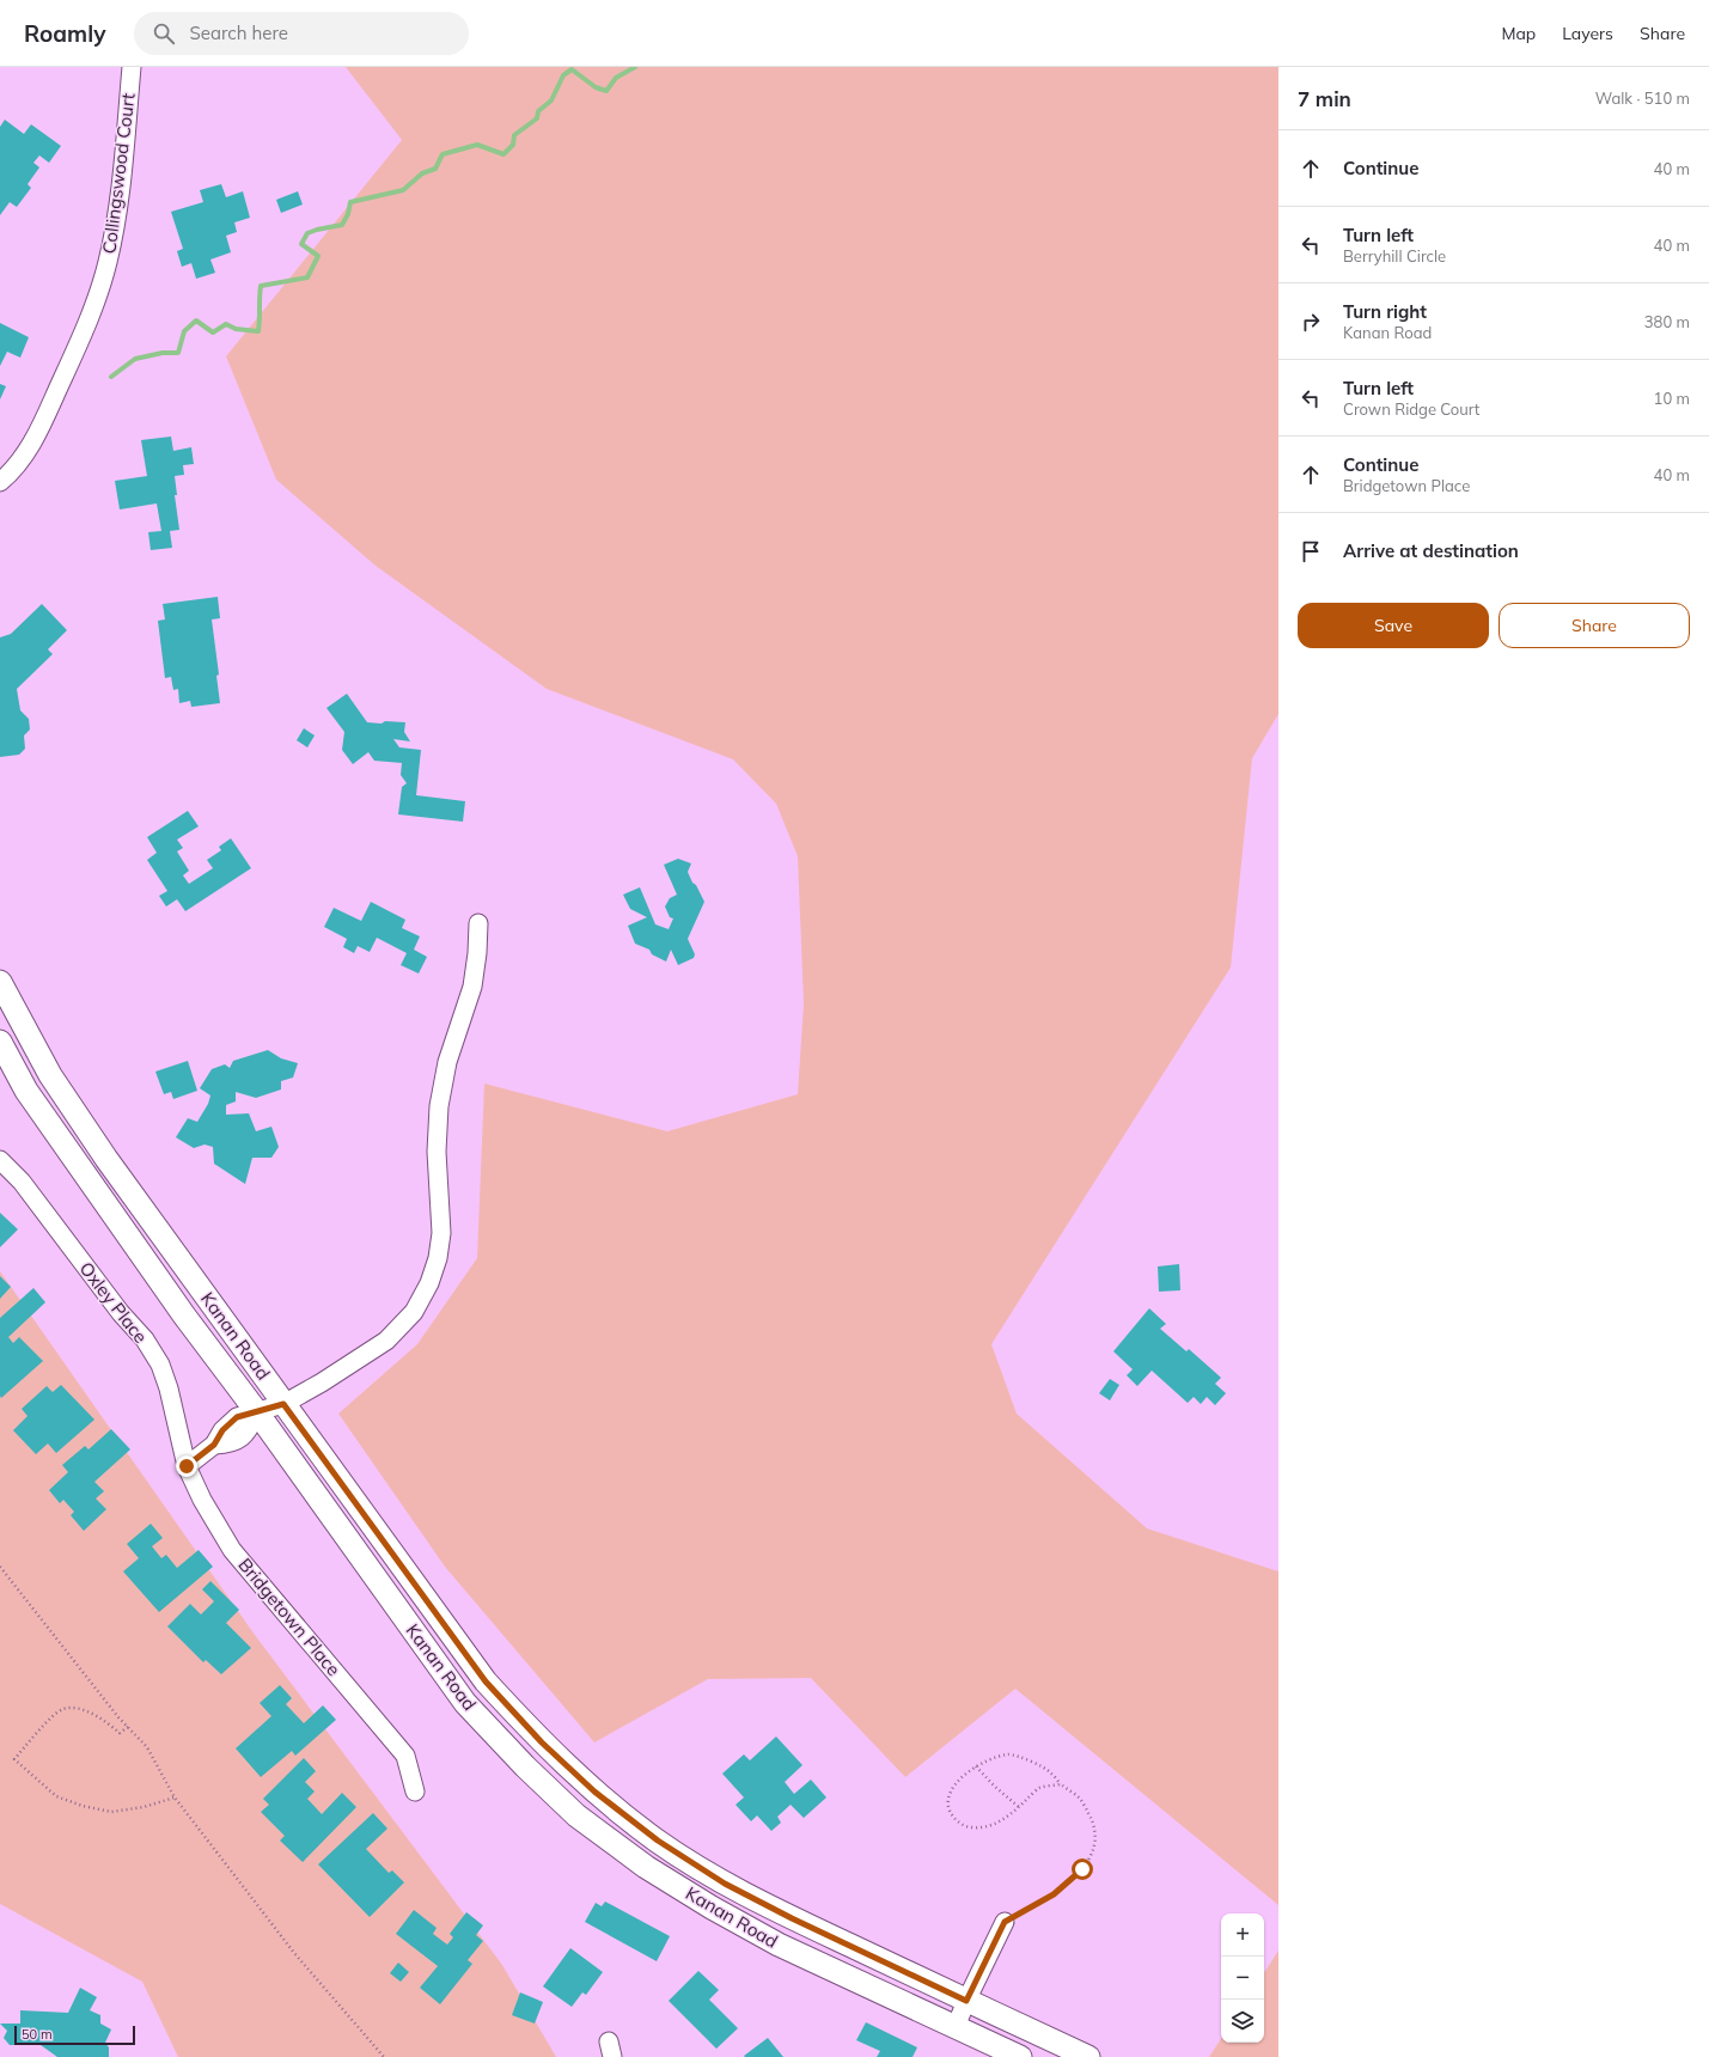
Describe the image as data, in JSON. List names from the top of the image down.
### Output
{
  "streets": {
    "main road": ["Kanan Road"],
    "street": ["Collingswood Court", "Oxley Place", "Bridgetown Place"]
  },
  "crossings": [
    ["Oxley Place", "Bridgetown Place"]
  ],
  "scale_bar": "50 m",
  "page": {
    "header": "Roamly",
    "search": "Search here",
    "nav": ["Map", "Layers", "Share"],
    "heading": ["7 min", "Walk · 510 m"],
    "list": [
      ["Continue", "40 m"],
      ["Turn left", "Berryhill Circle", "40 m"],
      ["Turn right", "Kanan Road", "380 m"],
      ["Turn left", "Crown Ridge Court", "10 m"],
      ["Continue", "Bridgetown Place", "40 m"],
      "Arrive at destination"
    ],
    "buttons": ["Save", "Share"],
    "map_buttons": ["+", "−"],
    "scale": "50 m"
  }
}
